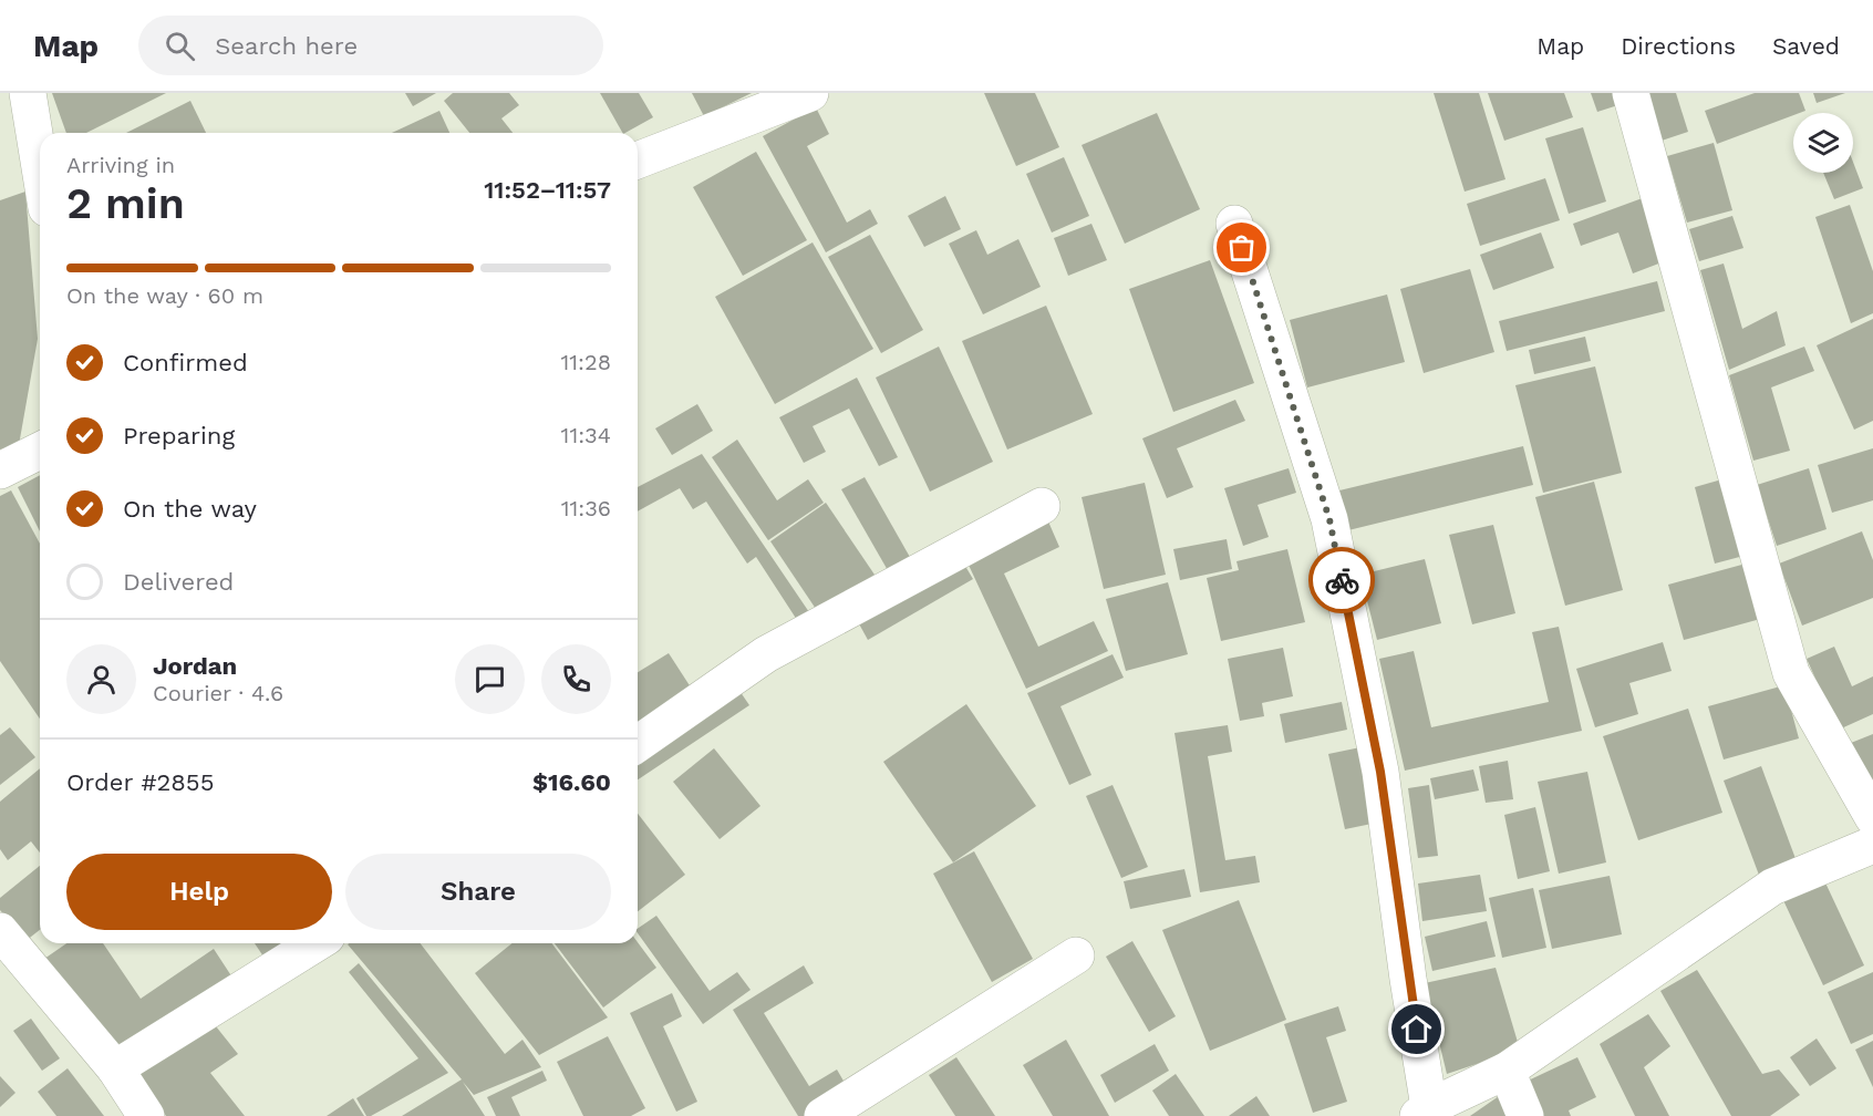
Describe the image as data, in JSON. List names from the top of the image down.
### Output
{
  "page": {
    "header": "Map",
    "search": "Search here",
    "nav": ["Map", "Directions", "Saved"],
    "heading": ["2 min", "Arriving in", "11:52–11:57"],
    "panel": [
      "Jordan",
      "Courier · 4.6",
      "Order #2855",
      "$16.60"
    ],
    "bar": "On the way · 60 m",
    "list": [
      ["Confirmed", "11:28"],
      ["Preparing", "11:34"],
      ["On the way", "11:36"],
      "Delivered"
    ],
    "buttons": ["Help", "Share"]
  }
}
